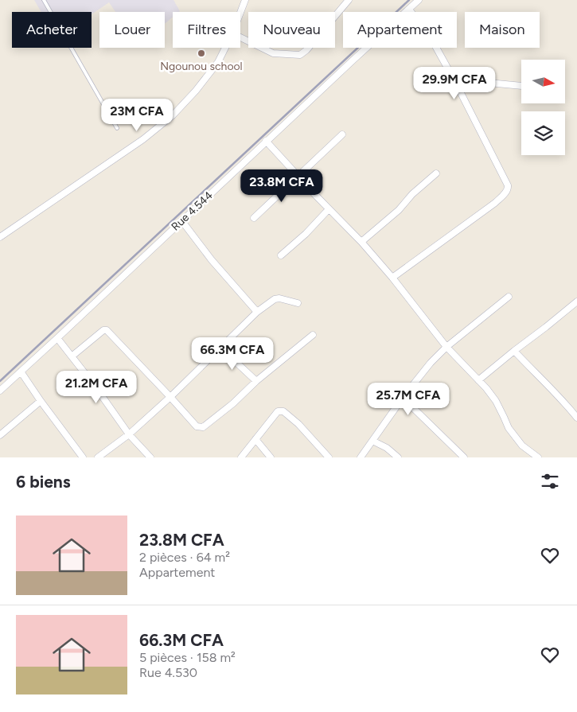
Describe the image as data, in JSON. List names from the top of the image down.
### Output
{
  "streets": {
    "street": ["Rue 4.544"]
  },
  "places": ["Ngounou school"],
  "north": "right",
  "page": {
    "chip": [
      "Acheter",
      "Louer",
      "Filtres",
      "Nouveau",
      "Appartement",
      "Maison"
    ],
    "price": [
      "29.9M CFA",
      "23M CFA",
      "23.8M CFA",
      "66.3M CFA",
      "21.2M CFA",
      "25.7M CFA"
    ],
    "heading": "6 biens",
    "list": [
      {
        "name": "23.8M CFA",
        "note": "2 pièces · 64 m² · Appartement"
      },
      {
        "name": "66.3M CFA",
        "note": "5 pièces · 158 m² · Rue 4.530"
      }
    ]
  }
}
